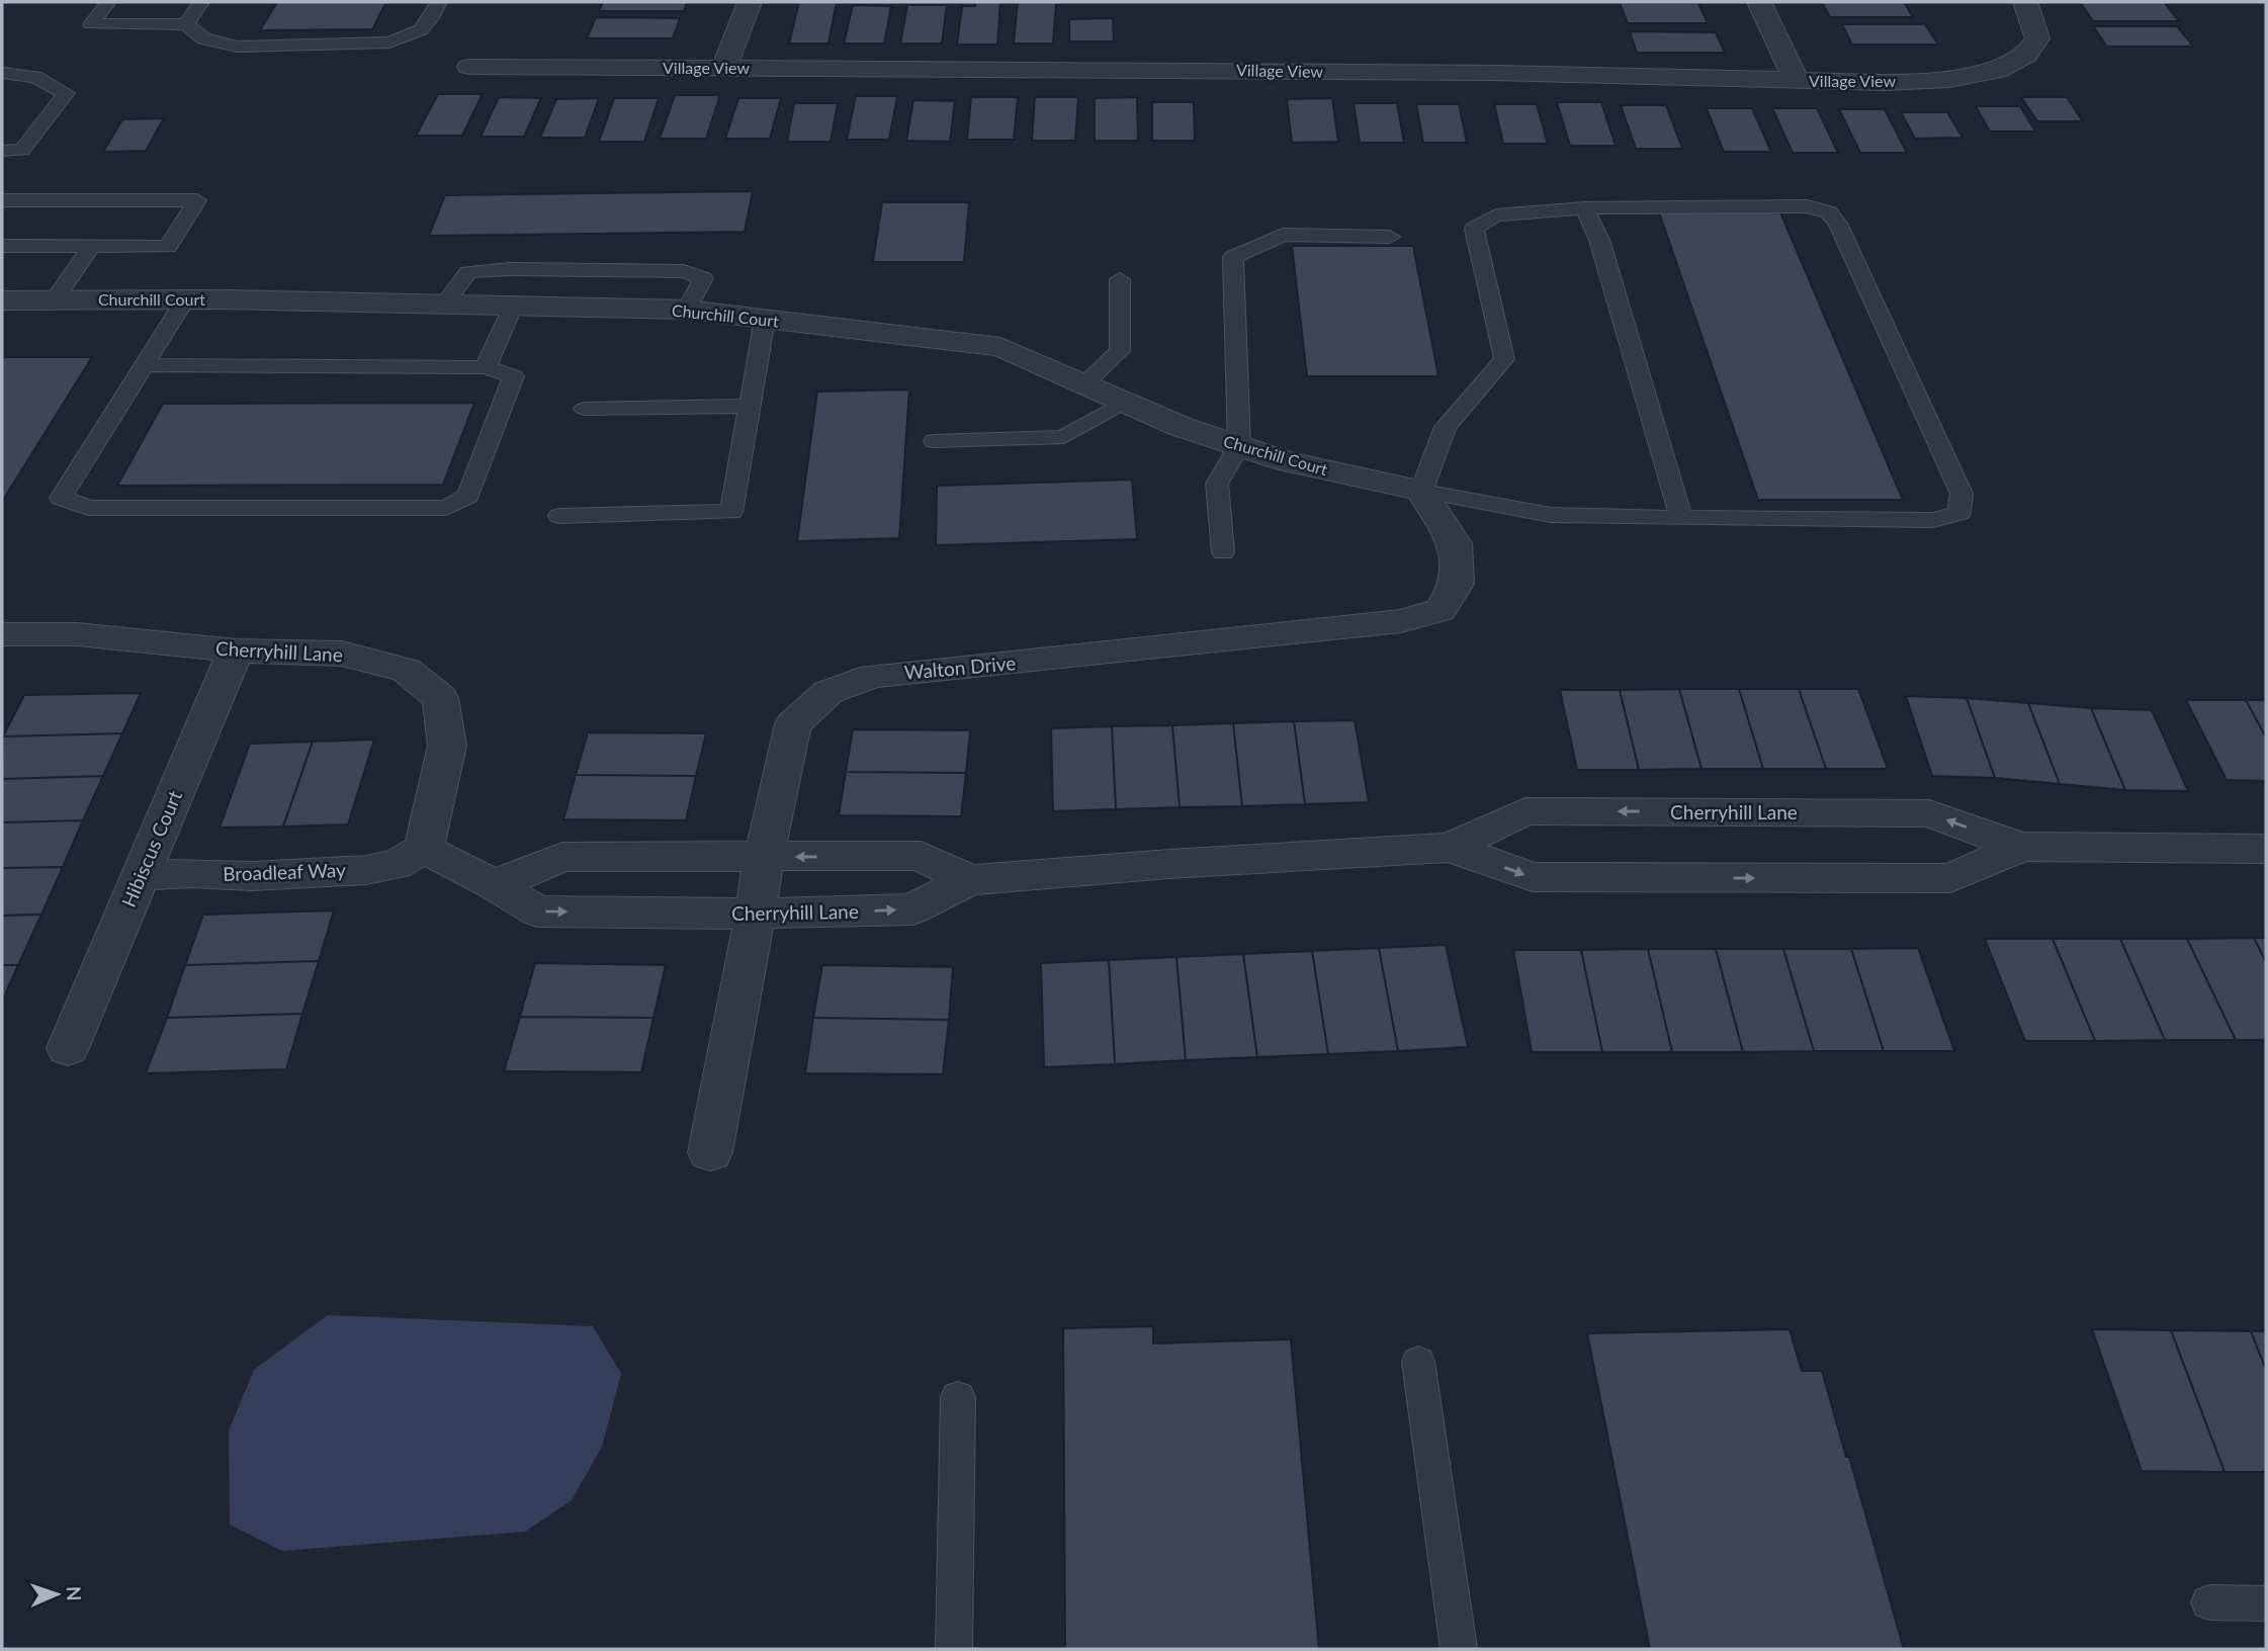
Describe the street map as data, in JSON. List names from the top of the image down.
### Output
{
  "streets": {
    "street": [
      "Village View",
      "Churchill Court",
      "Cherryhill Lane",
      "Walton Drive",
      "Hibiscus Court",
      "Broadleaf Way"
    ]
  },
  "crossings": [
    ["Churchill Court", "Walton Drive"],
    ["Cherryhill Lane", "Walton Drive"],
    ["Cherryhill Lane", "Hibiscus Court"],
    ["Cherryhill Lane", "Broadleaf Way"],
    ["Hibiscus Court", "Broadleaf Way"]
  ],
  "north": "right"
}
